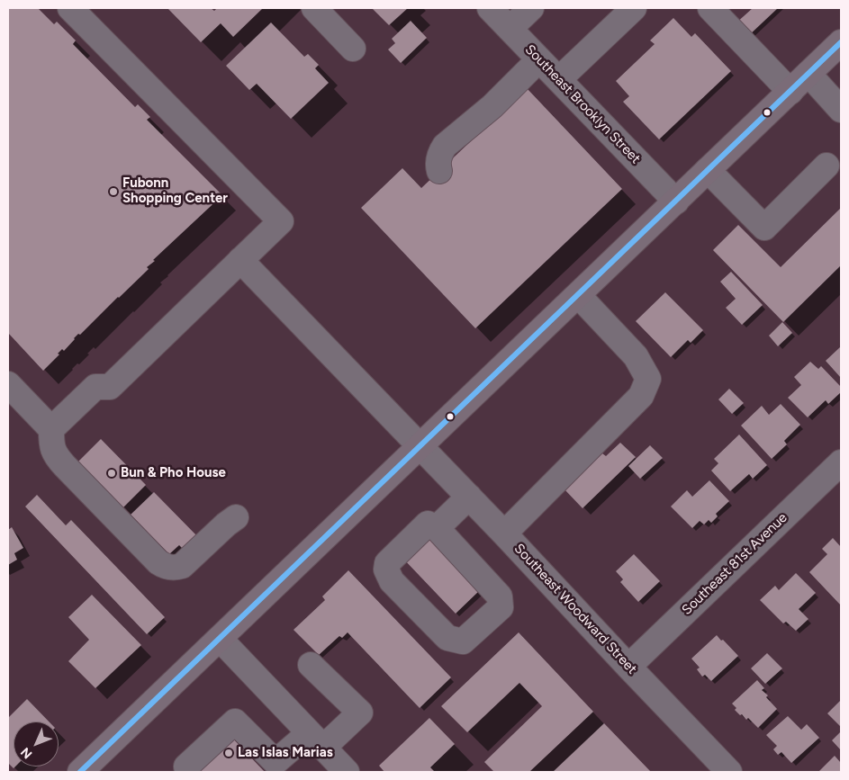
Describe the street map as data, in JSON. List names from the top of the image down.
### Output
{
  "streets": {
    "street": ["Southeast Brooklyn Street", "Southeast 81st Avenue", "Southeast Woodward Street"]
  },
  "crossings": [
    ["Southeast 81st Avenue", "Southeast Woodward Street"]
  ],
  "places": ["Fubonn Shopping Center", "Bun & Pho House", "Las Islas Marias"],
  "north": "bottom left"
}
